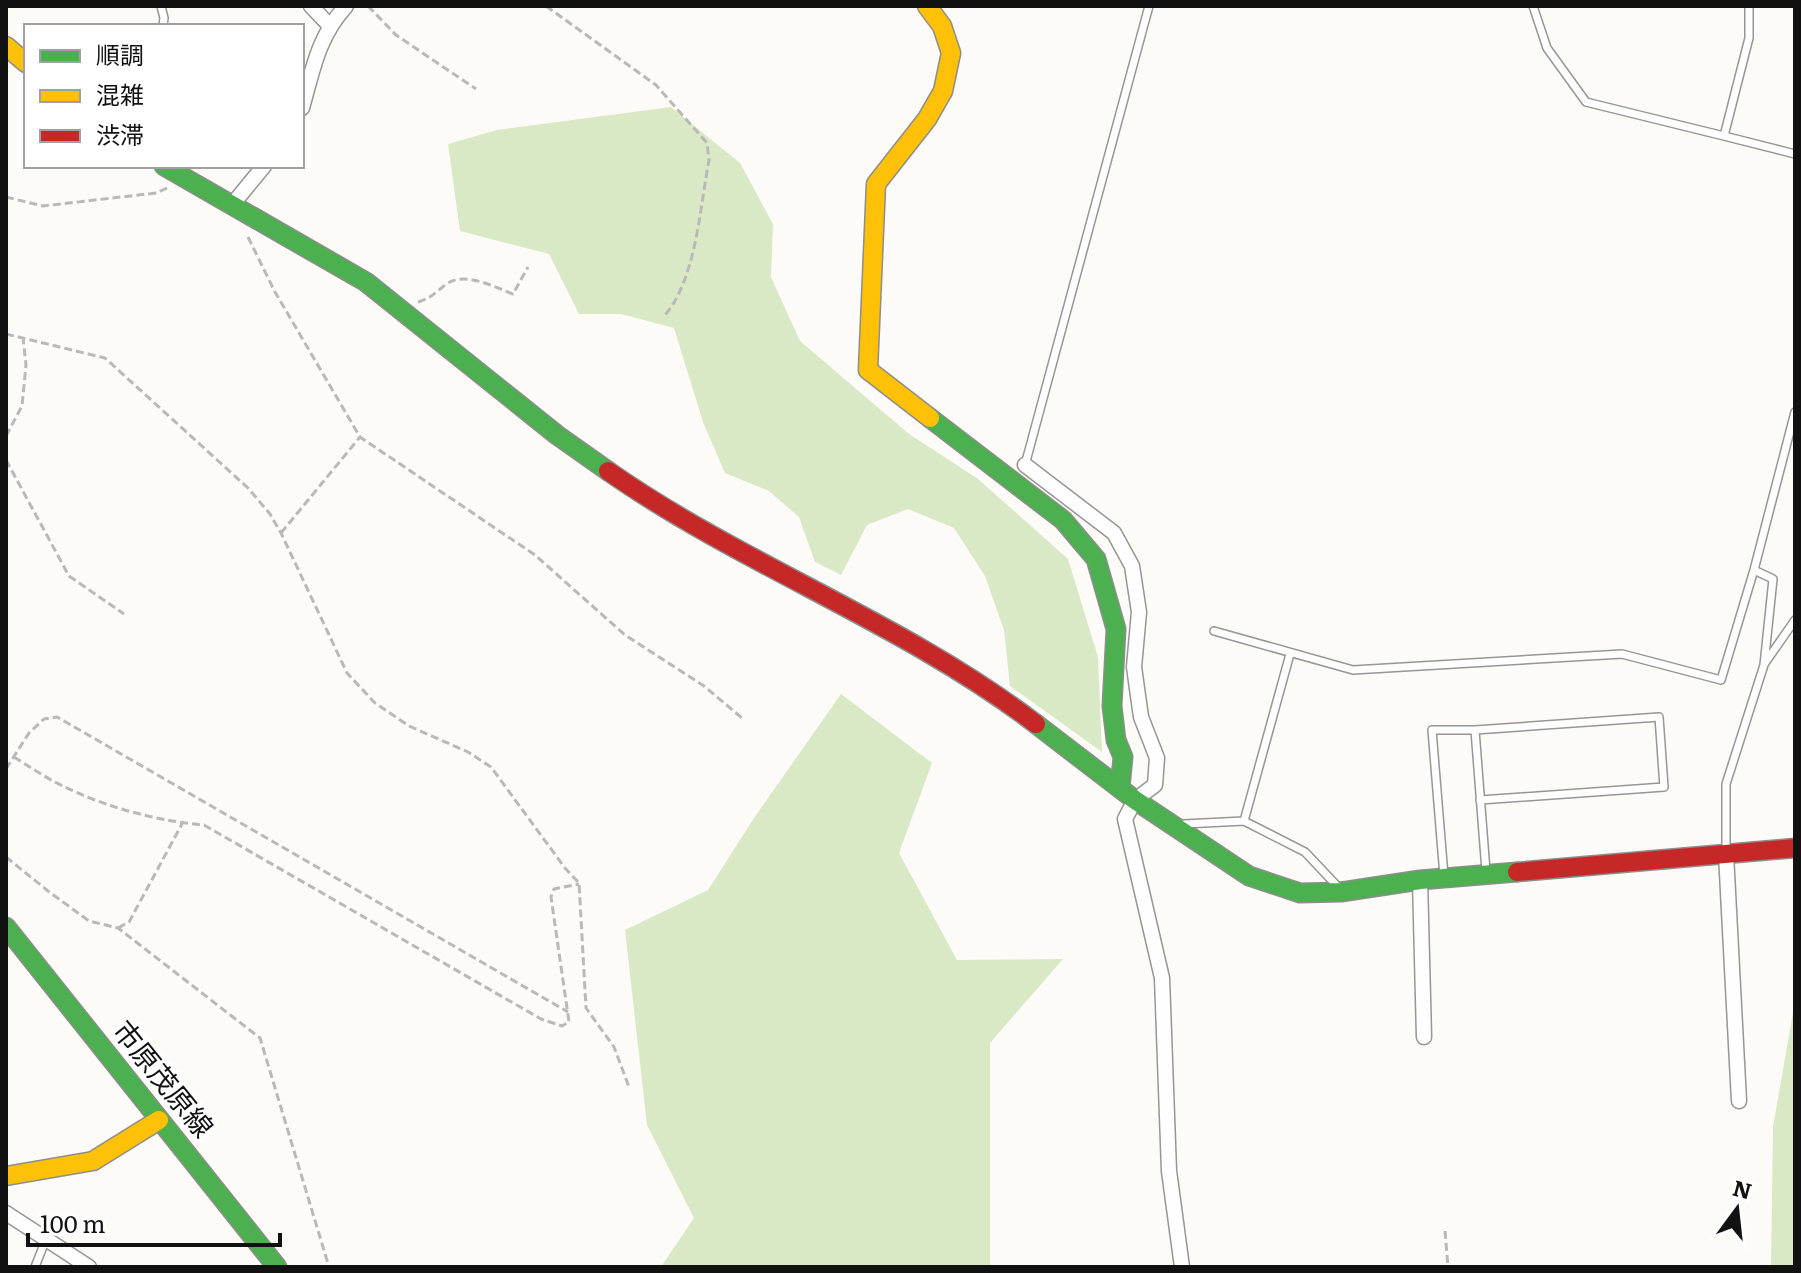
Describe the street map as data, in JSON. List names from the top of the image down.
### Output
{
  "streets": {
    "street": ["市原茂原線"]
  },
  "legend": ["順調", "混雑", "渋滞"],
  "scale_bar": "100 m",
  "north": "top"
}
